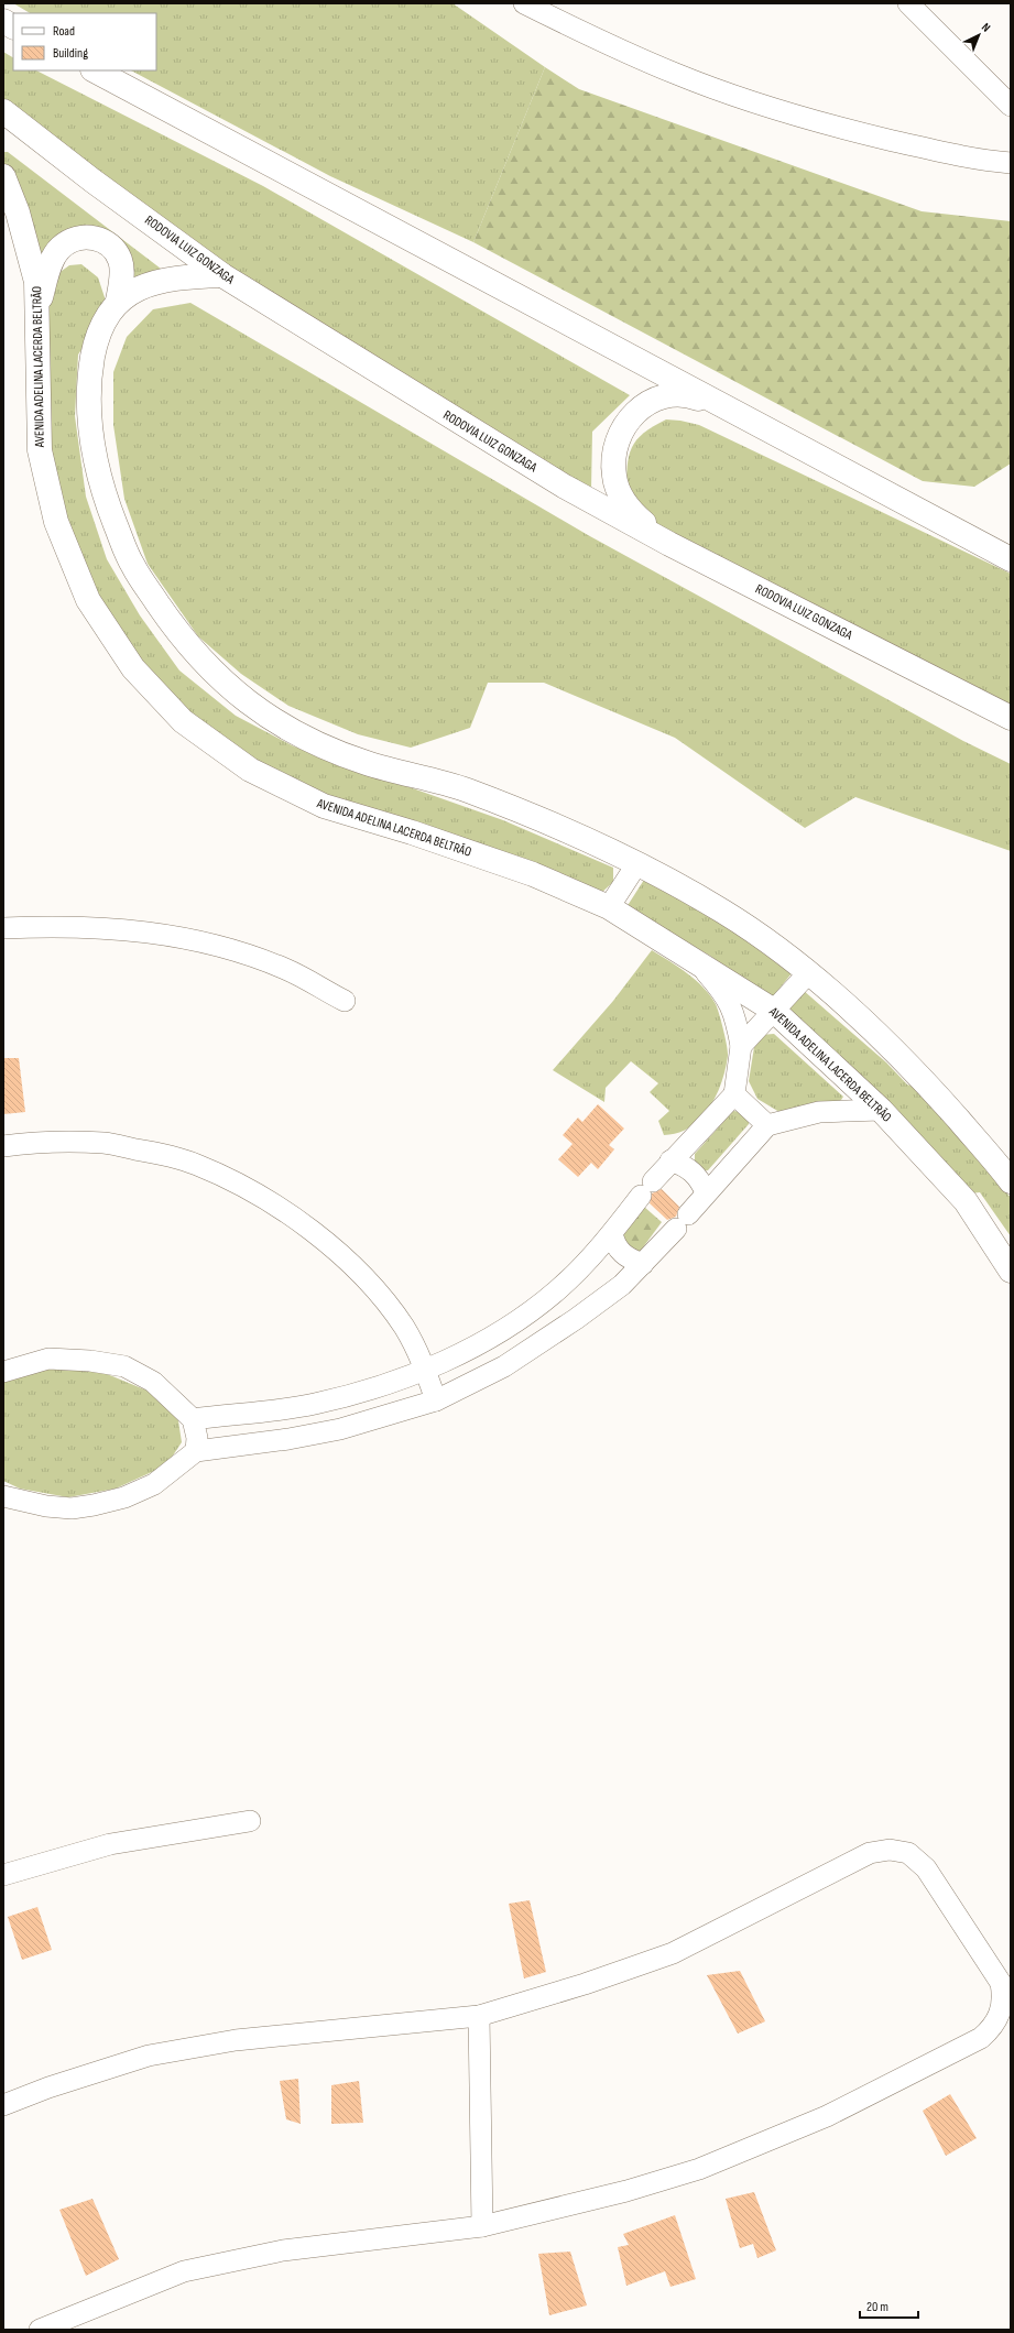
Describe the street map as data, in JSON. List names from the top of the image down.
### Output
{
  "streets": {
    "main road": ["RODOVIA LUIZ GONZAGA", "AVENIDA ADELINA LACERDA BELTRÃO"]
  },
  "legend": ["Road", "Building"],
  "scale_bar": "20 m",
  "north": "top right"
}
